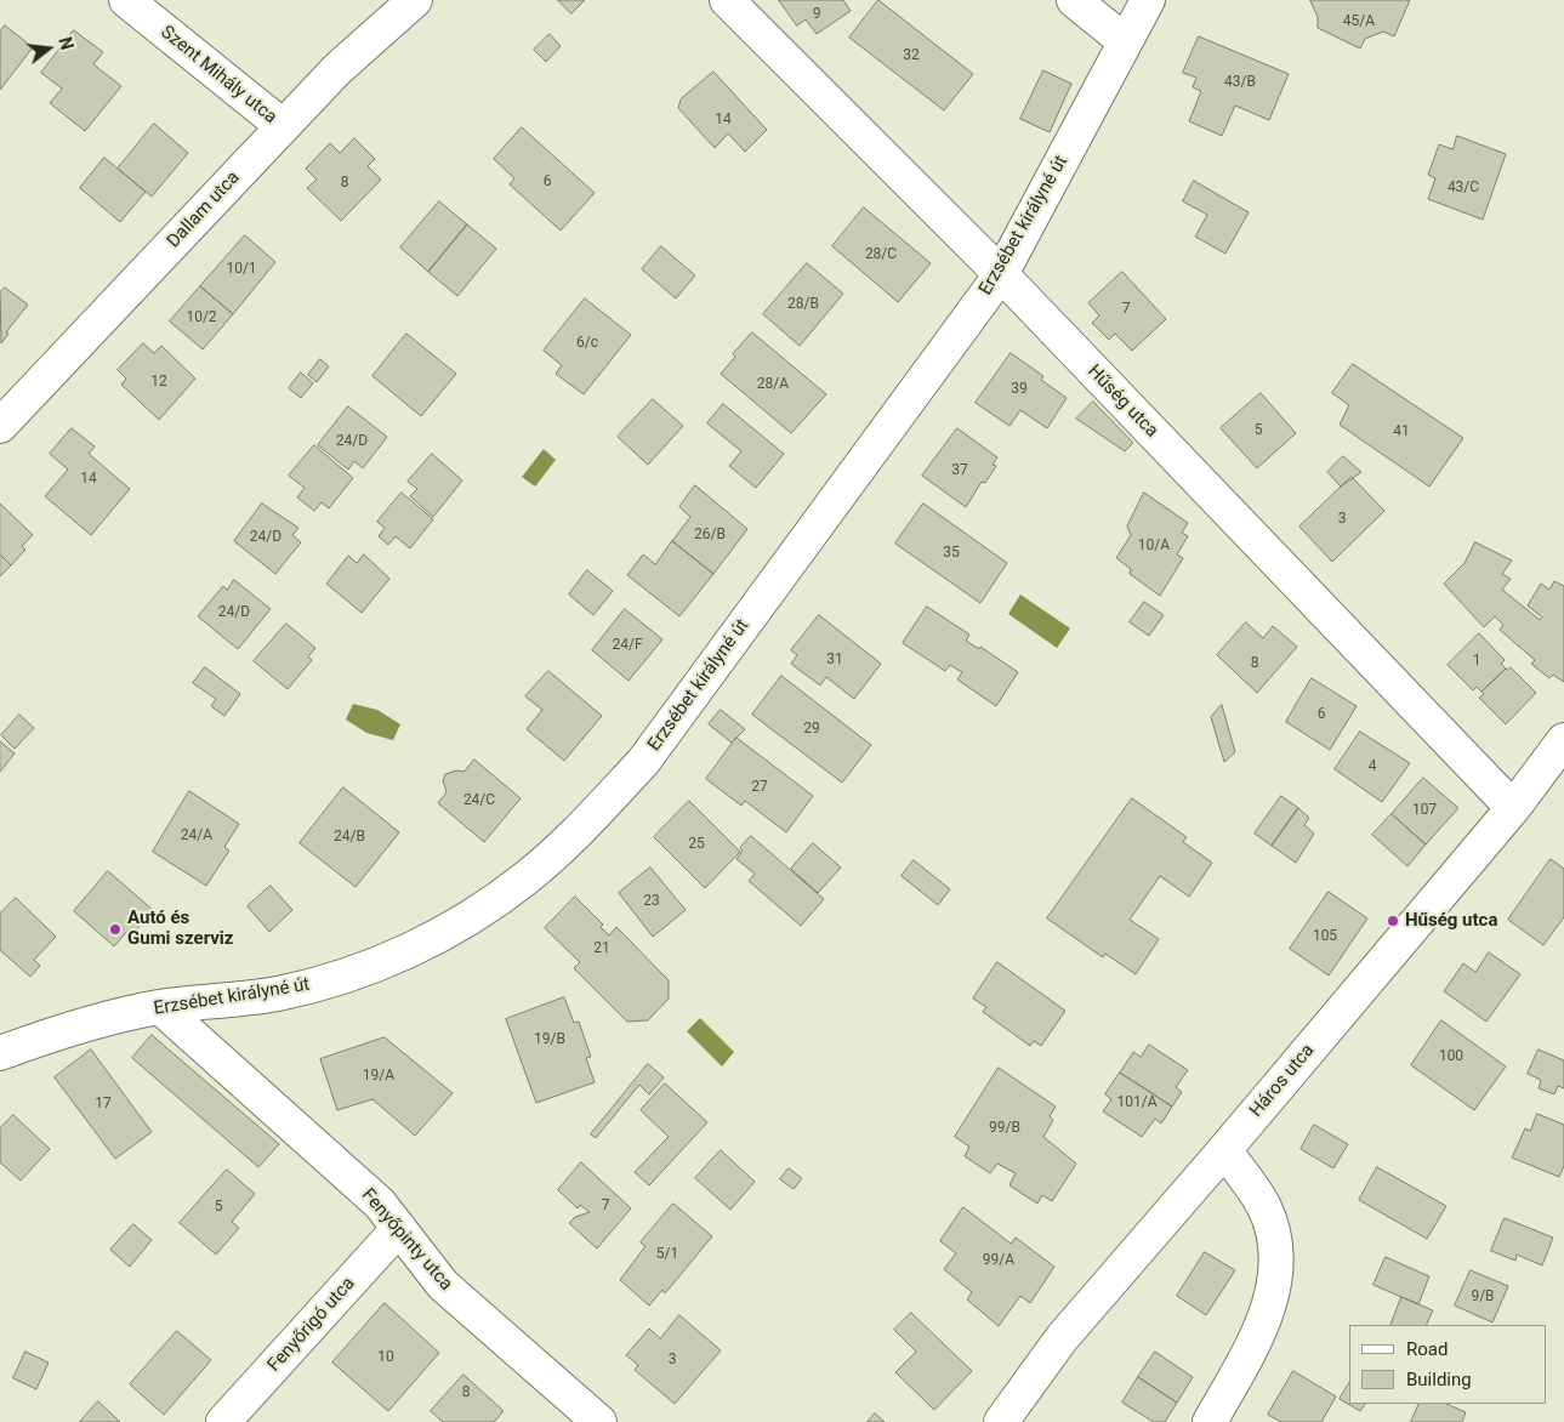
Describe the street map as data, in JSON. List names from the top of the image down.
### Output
{
  "streets": {
    "street": [
      "Szent Mihály utca",
      "Dallam utca",
      "Erzsébet királyné út",
      "Hűség utca",
      "Háros utca",
      "Fenyőpinty utca",
      "Fenyőrigó utca"
    ]
  },
  "crossings": [
    ["Szent Mihály utca", "Dallam utca"],
    ["Erzsébet királyné út", "Hűség utca"],
    ["Erzsébet királyné út", "Fenyőpinty utca"],
    ["Hűség utca", "Háros utca"],
    ["Fenyőpinty utca", "Fenyőrigó utca"]
  ],
  "places": ["Hűség utca", "Autó és Gumi szerviz"],
  "house_numbers": [
    "9",
    "45/A",
    "32",
    "43/B",
    "14",
    "6",
    "8",
    "43/C",
    "28/C",
    "10/1",
    "28/B",
    "7",
    "10/2",
    "6/c",
    "12",
    "28/A",
    "39",
    "5",
    "41",
    "24/D",
    "37",
    "14",
    "3",
    "26/B",
    "24/D",
    "10/A",
    "35",
    "24/D",
    "24/F",
    "31",
    "1",
    "8",
    "6",
    "29",
    "4",
    "27",
    "24/C",
    "107",
    "24/A",
    "24/B",
    "25",
    "23",
    "105",
    "21",
    "19/B",
    "100",
    "19/A",
    "101/A",
    "17",
    "99/B",
    "7",
    "5",
    "5/1",
    "99/A",
    "9/B",
    "10",
    "3",
    "8"
  ],
  "legend": ["Road", "Building"],
  "north": "right"
}
